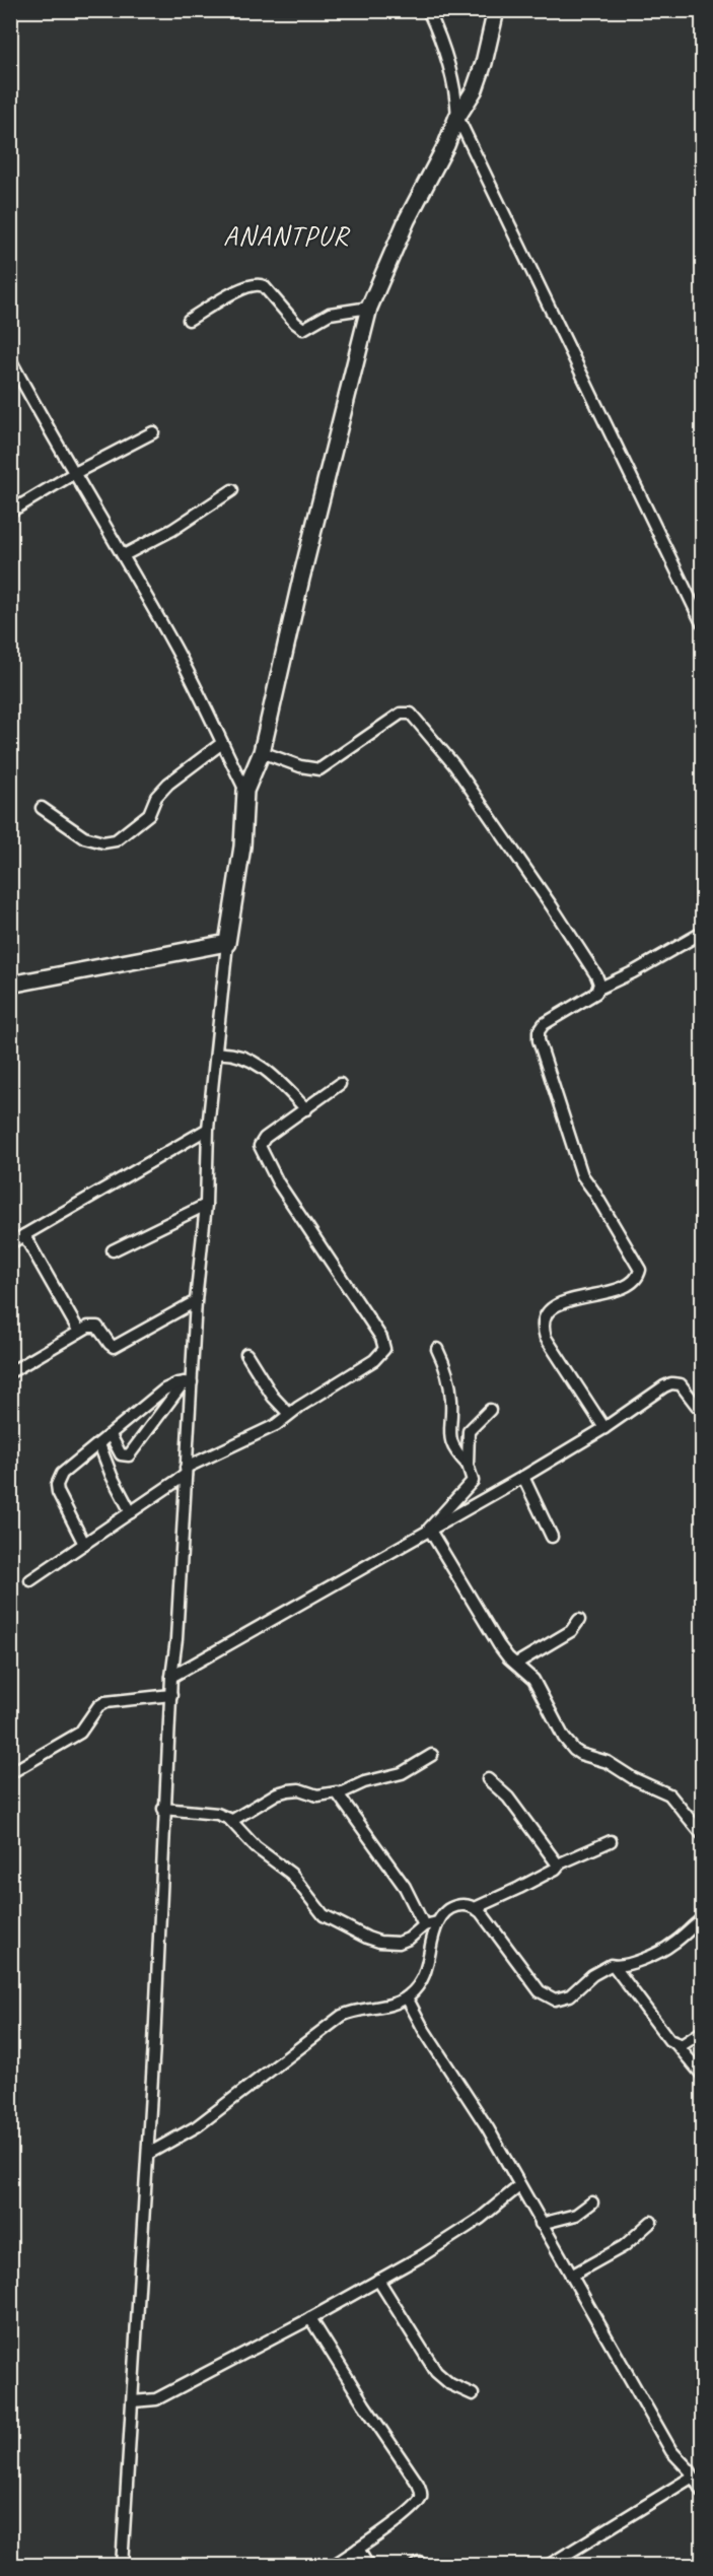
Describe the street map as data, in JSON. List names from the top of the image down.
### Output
{
  "districts": ["ANANTPUR"]
}
